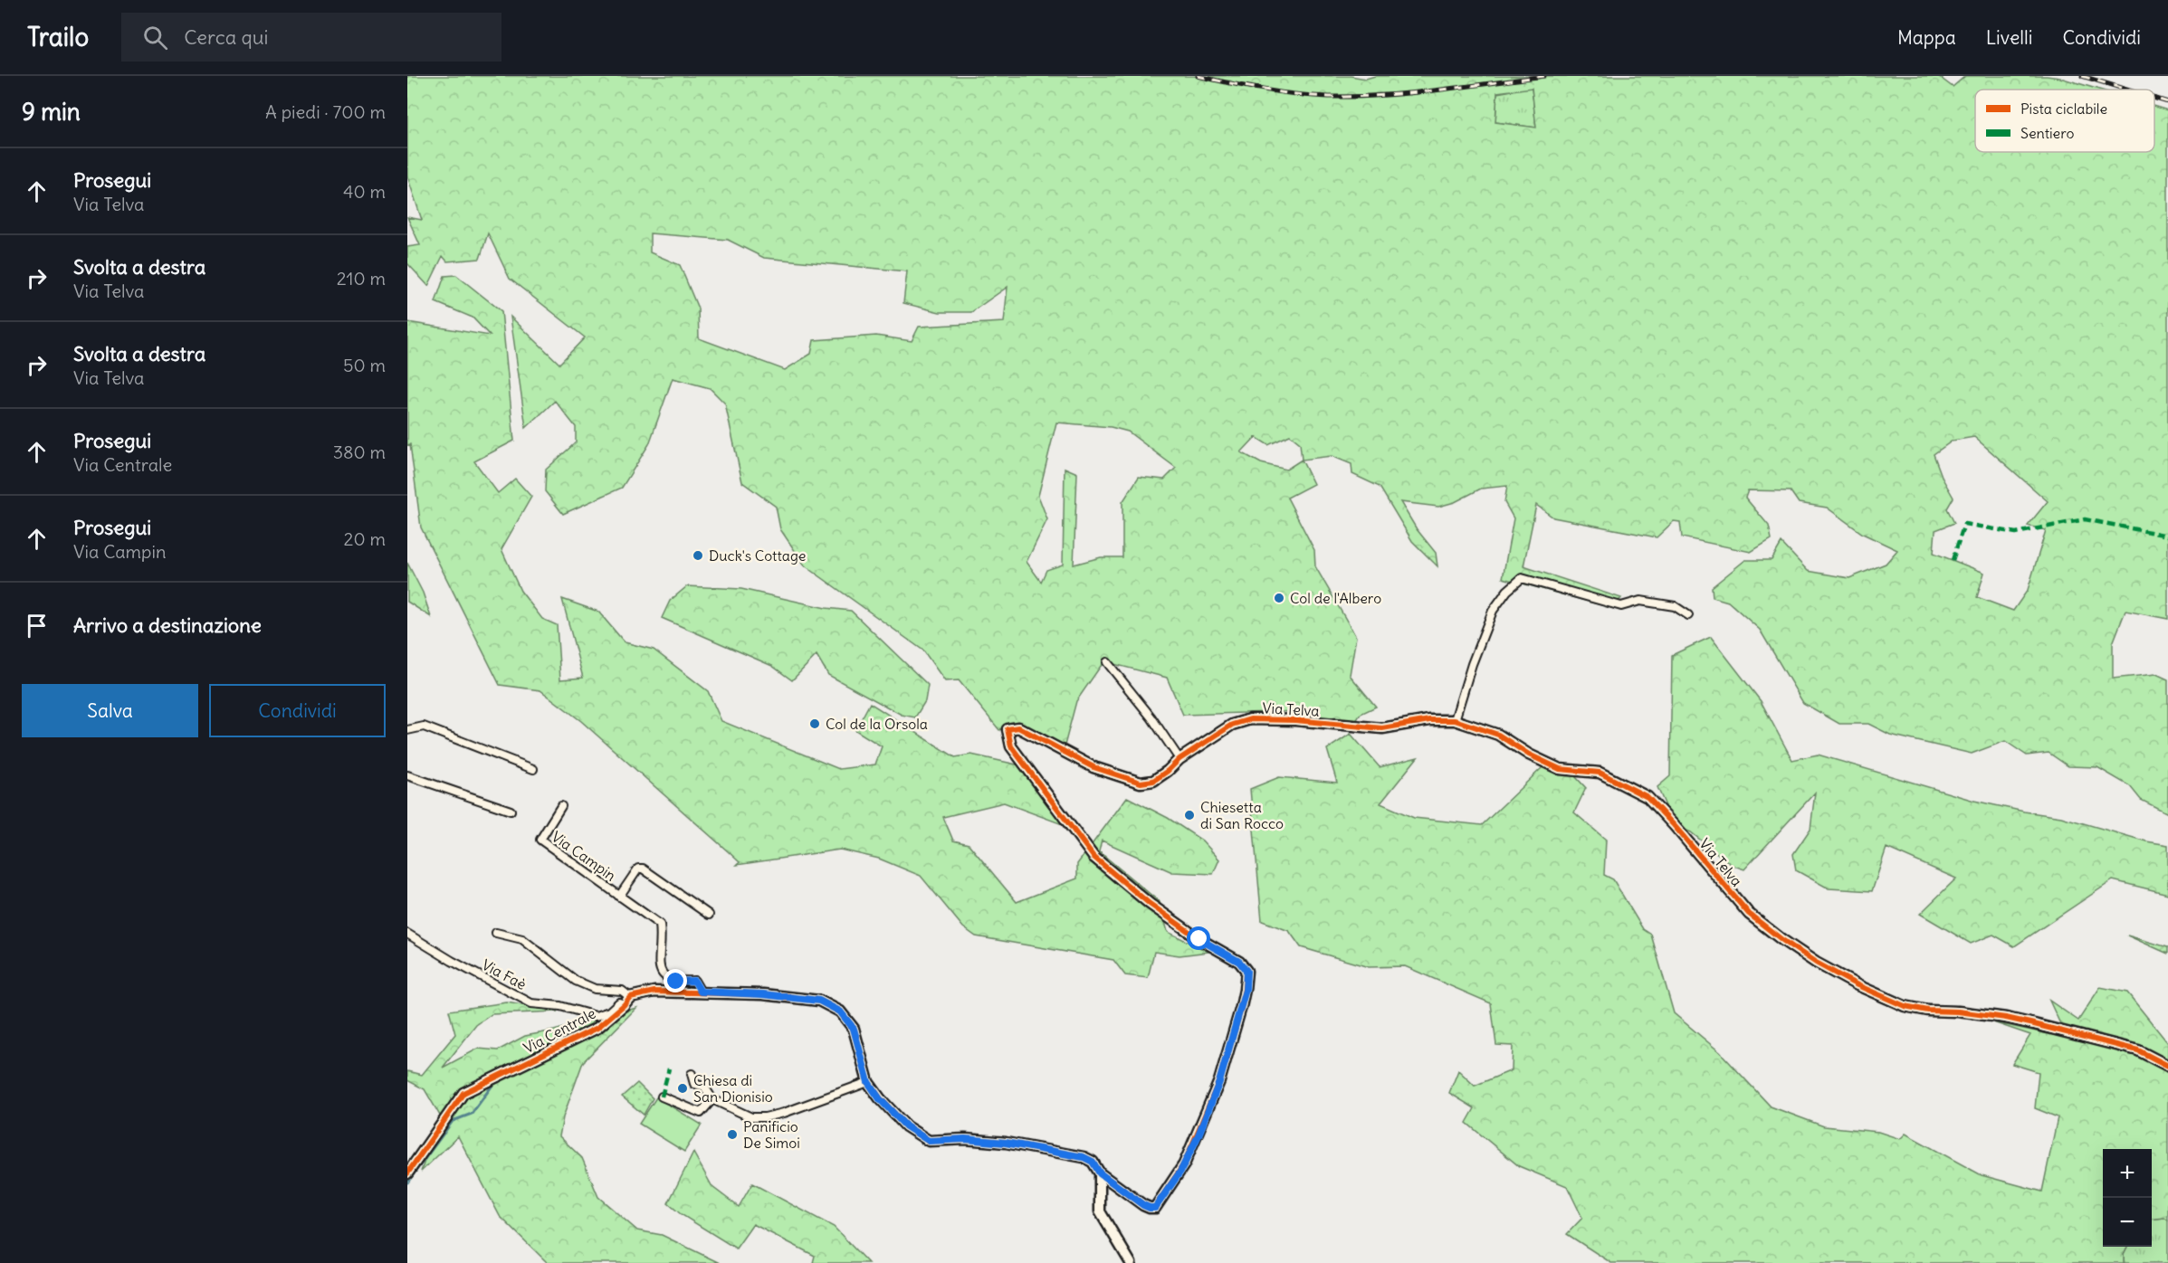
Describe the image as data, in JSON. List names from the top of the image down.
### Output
{
  "streets": {
    "street": [
      "Via Telva",
      "Via Campin",
      "Via Faè",
      "Via Centrale"
    ]
  },
  "crossings": [
    ["Via Telva", "Via Centrale"],
    ["Via Campin", "Via Centrale"],
    ["Via Faè", "Via Centrale"]
  ],
  "places": [
    "Duck's Cottage",
    "Col de l'Albero",
    "Col de la Orsola",
    "Chiesetta di San Rocco",
    "Chiesa di San Dionisio",
    "Panificio De Simoi"
  ],
  "legend": ["Pista ciclabile", "Sentiero"],
  "page": {
    "header": "Trailo",
    "search": "Cerca qui",
    "nav": ["Mappa", "Livelli", "Condividi"],
    "heading": ["9 min", "A piedi · 700 m"],
    "list": [
      ["Prosegui", "Via Telva", "40 m"],
      ["Svolta a destra", "Via Telva", "210 m"],
      ["Svolta a destra", "Via Telva", "50 m"],
      ["Prosegui", "Via Centrale", "380 m"],
      ["Prosegui", "Via Campin", "20 m"],
      "Arrivo a destinazione"
    ],
    "buttons": ["Salva", "Condividi"],
    "map_buttons": ["+", "−"]
  }
}
